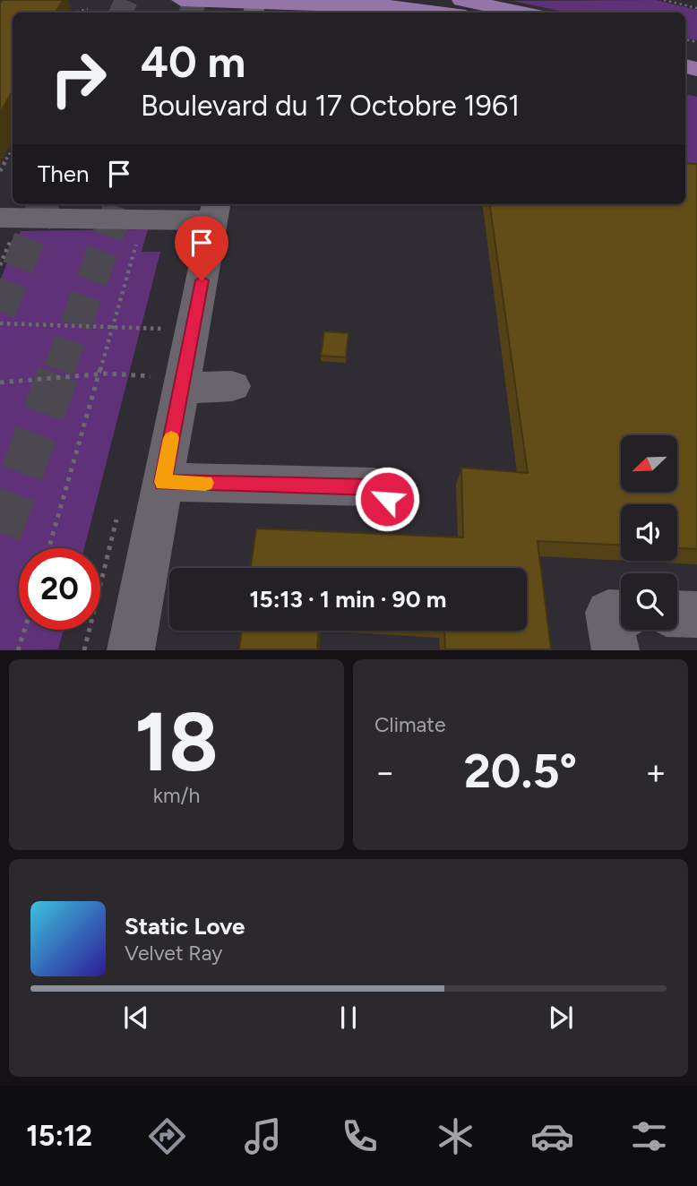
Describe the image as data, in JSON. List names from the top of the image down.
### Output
{
  "north": "bottom left",
  "page": {
    "turn": ["40 m", "Boulevard du 17 Octobre 1961"],
    "then": "Then",
    "limit": "20",
    "trip": "15:13 · 1 min · 90 m",
    "tile": [
      ["18", "km/h"],
      "Climate"
    ],
    "heat": ["−", "20.5°", "+"],
    "song": ["Static Love", "Velvet Ray"],
    "tabs": "15:12"
  }
}
